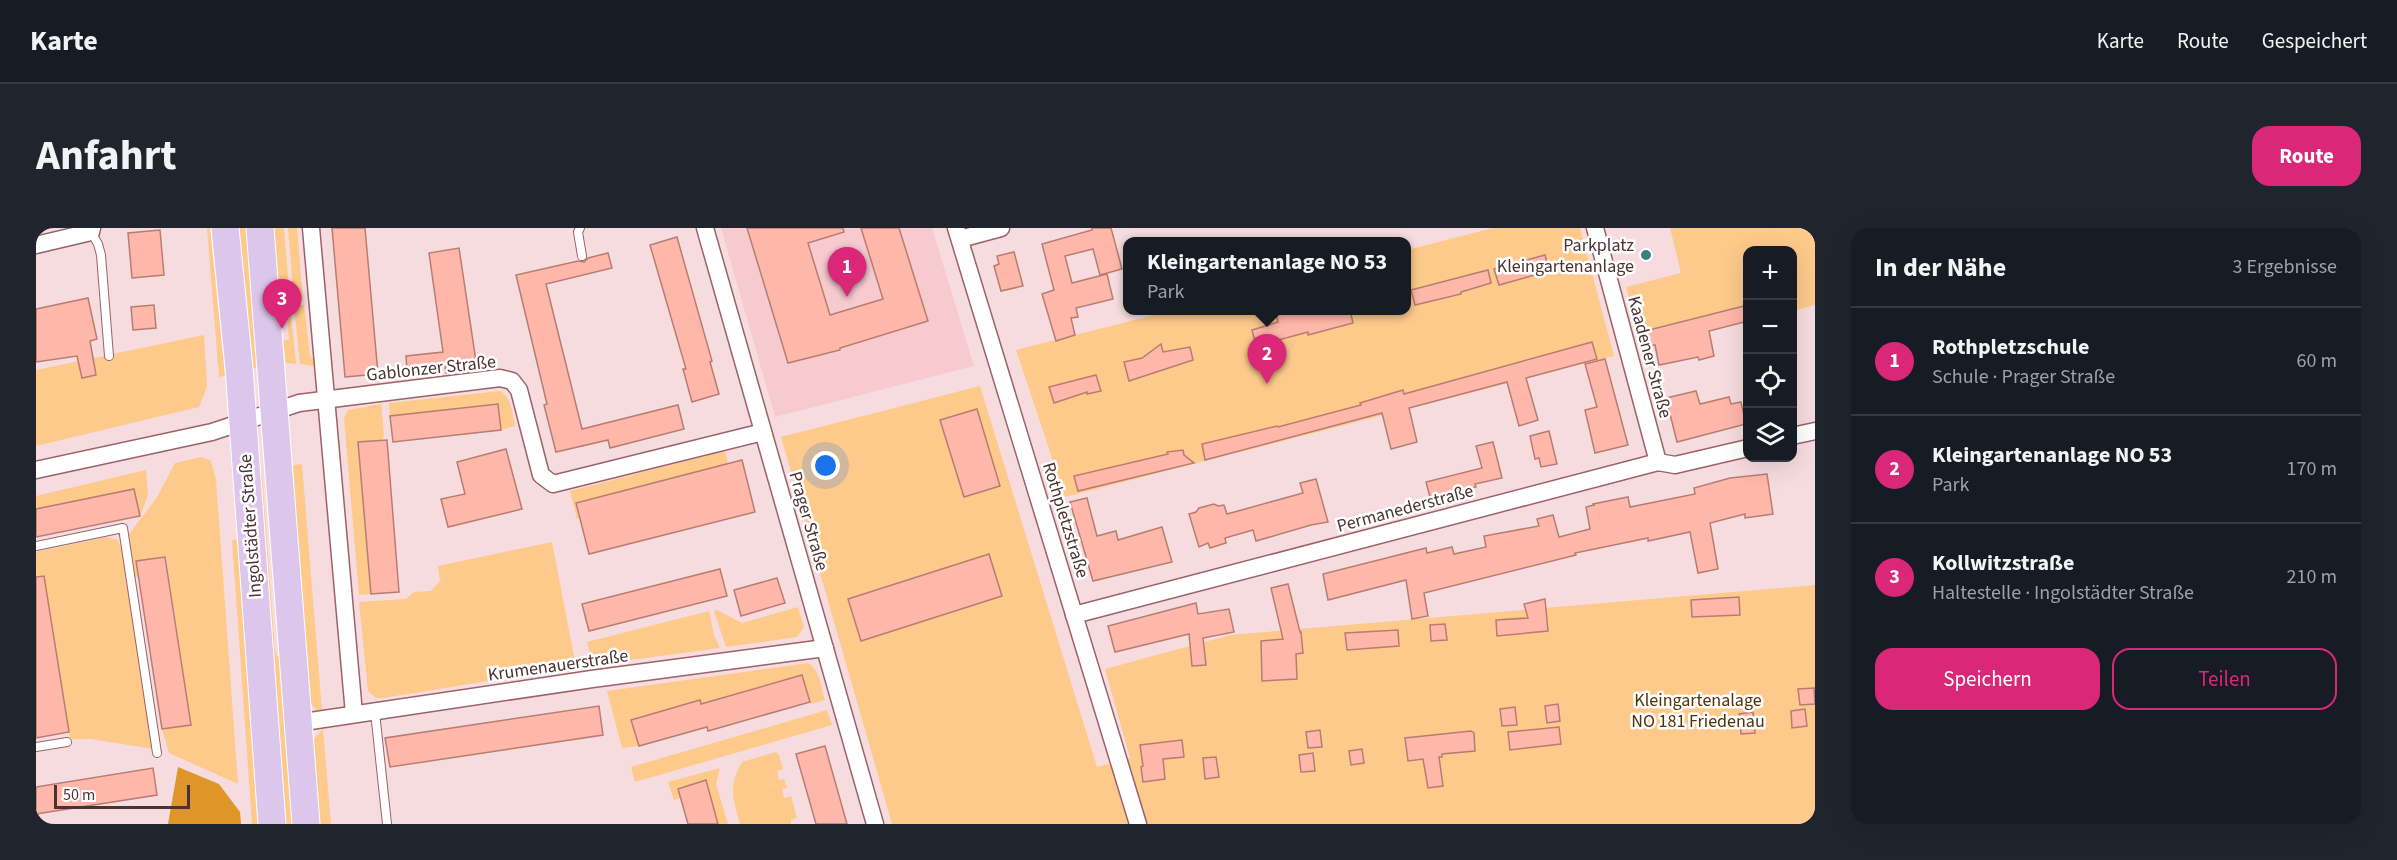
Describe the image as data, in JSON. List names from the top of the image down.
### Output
{
  "streets": {
    "main road": ["Ingolstädter Straße"],
    "street": [
      "Kaadener Straße",
      "Gablonzer Straße",
      "Permanederstraße",
      "Rothpletzstraße",
      "Prager Straße",
      "Krumenauerstraße"
    ]
  },
  "crossings": [
    ["Kaadener Straße", "Permanederstraße"],
    ["Gablonzer Straße", "Prager Straße"],
    ["Gablonzer Straße", "Ingolstädter Straße"],
    ["Permanederstraße", "Rothpletzstraße"],
    ["Prager Straße", "Krumenauerstraße"],
    ["Ingolstädter Straße", "Krumenauerstraße"]
  ],
  "parks": ["Kleingartenalage NO 181 Friedenau"],
  "places": ["Parkplatz Kleingartenanlage"],
  "scale_bar": "50 m",
  "page": {
    "header": "Karte",
    "nav": ["Karte", "Route", "Gespeichert"],
    "title": "Anfahrt",
    "buttons": [
      "Route",
      ["Speichern", "Teilen"]
    ],
    "heading": ["In der Nähe", "3 Ergebnisse"],
    "popup": ["Kleingartenanlage NO 53", "Park"],
    "map_buttons": ["+", "−"],
    "pins": ["1", "3", "2"],
    "list": [
      {
        "mark": "1",
        "name": "Rothpletzschule",
        "note": "Schule · Prager Straße",
        "value": "60 m"
      },
      {
        "mark": "2",
        "name": "Kleingartenanlage NO 53",
        "note": "Park",
        "value": "170 m"
      },
      {
        "mark": "3",
        "name": "Kollwitzstraße",
        "note": "Haltestelle · Ingolstädter Straße",
        "value": "210 m"
      }
    ],
    "scale": "50 m"
  }
}
